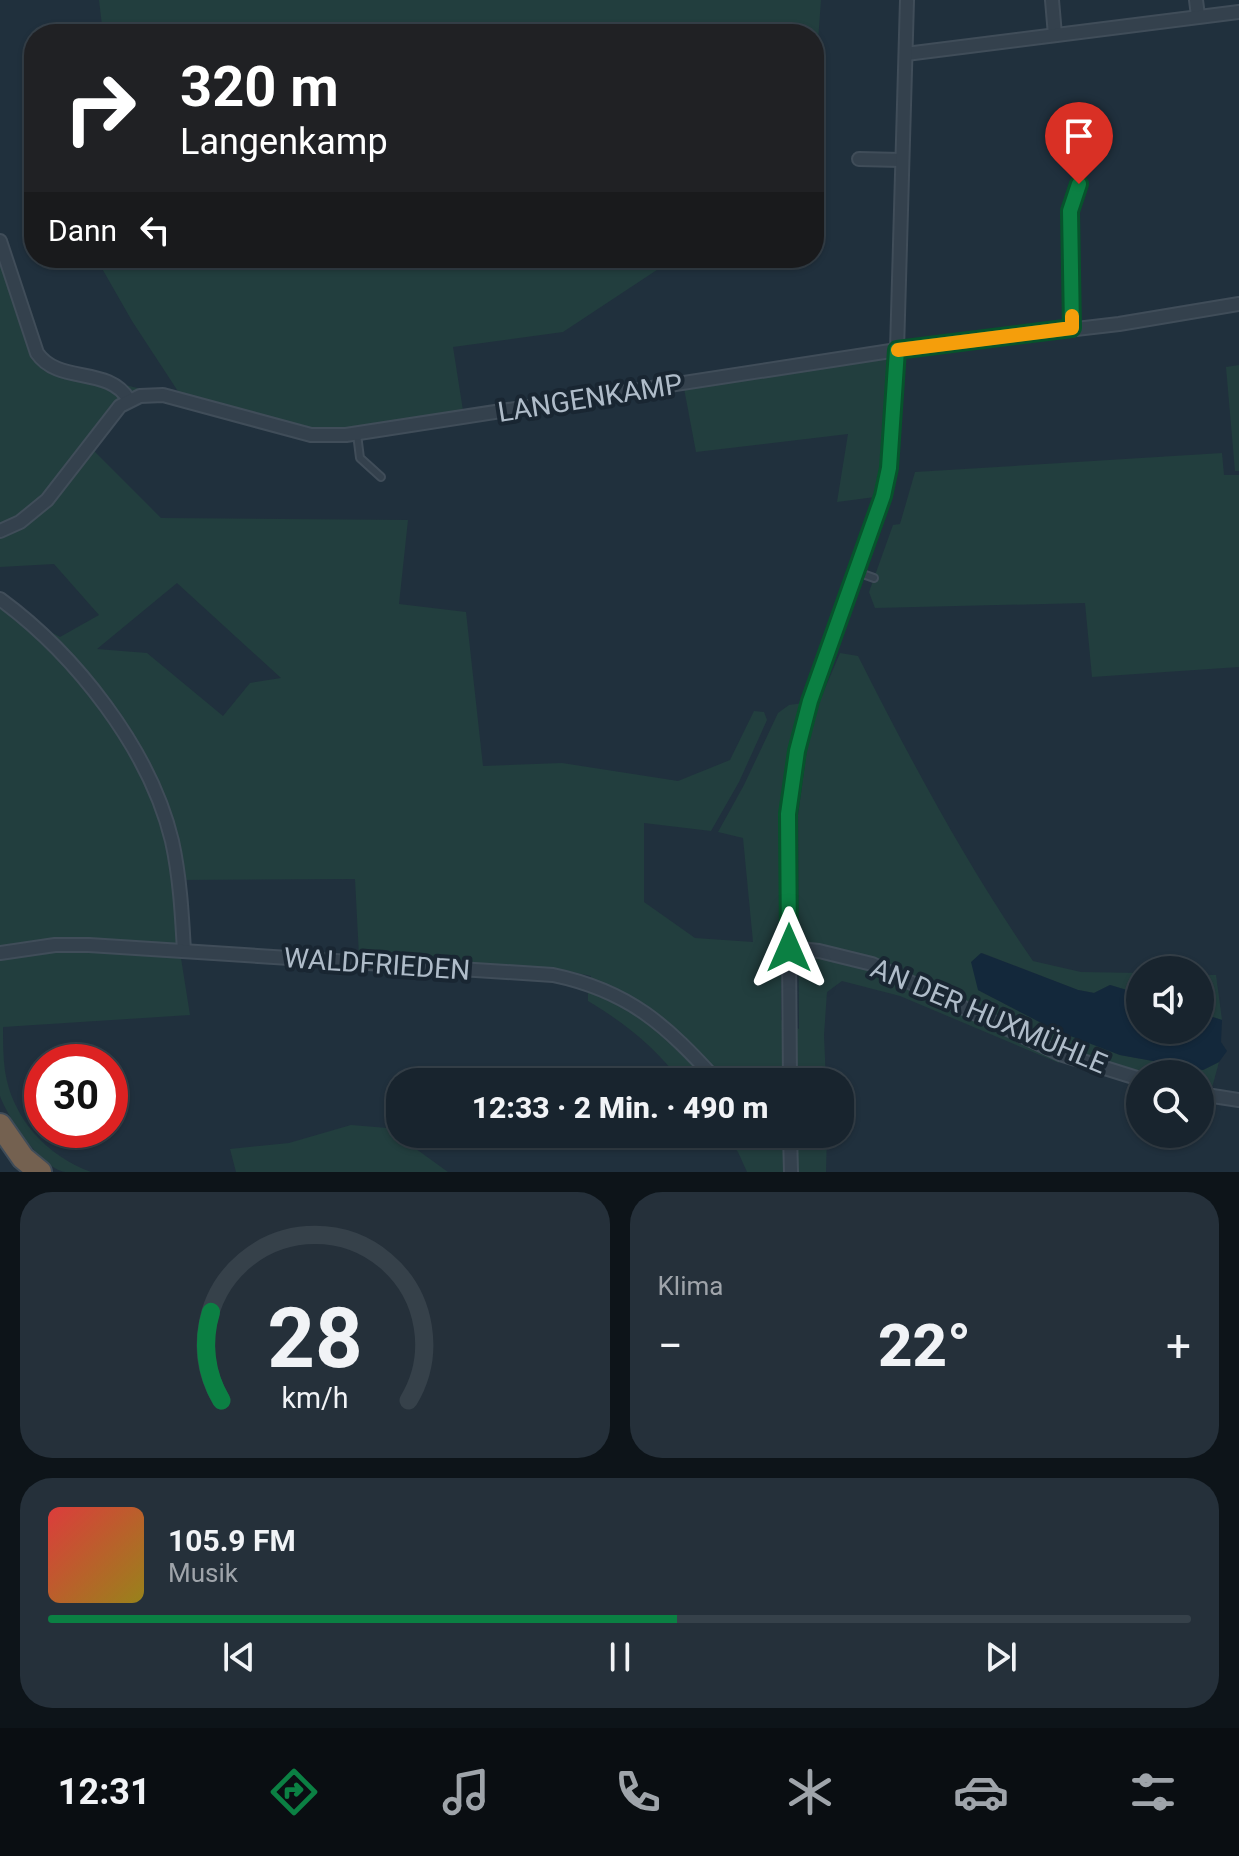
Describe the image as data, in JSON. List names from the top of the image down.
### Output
{
  "streets": {
    "street": ["LANGENKAMP", "WALDFRIEDEN", "AN DER HUXMÜHLE"]
  },
  "page": {
    "turn": ["320 m", "Langenkamp"],
    "then": "Dann",
    "limit": "30",
    "trip": "12:33 · 2 Min. · 490 m",
    "tile": "Klima",
    "heat": ["−", "22°", "+"],
    "song": ["105.9 FM", "Musik"],
    "tabs": "12:31",
    "gauge": ["28", "km/h"]
  }
}
